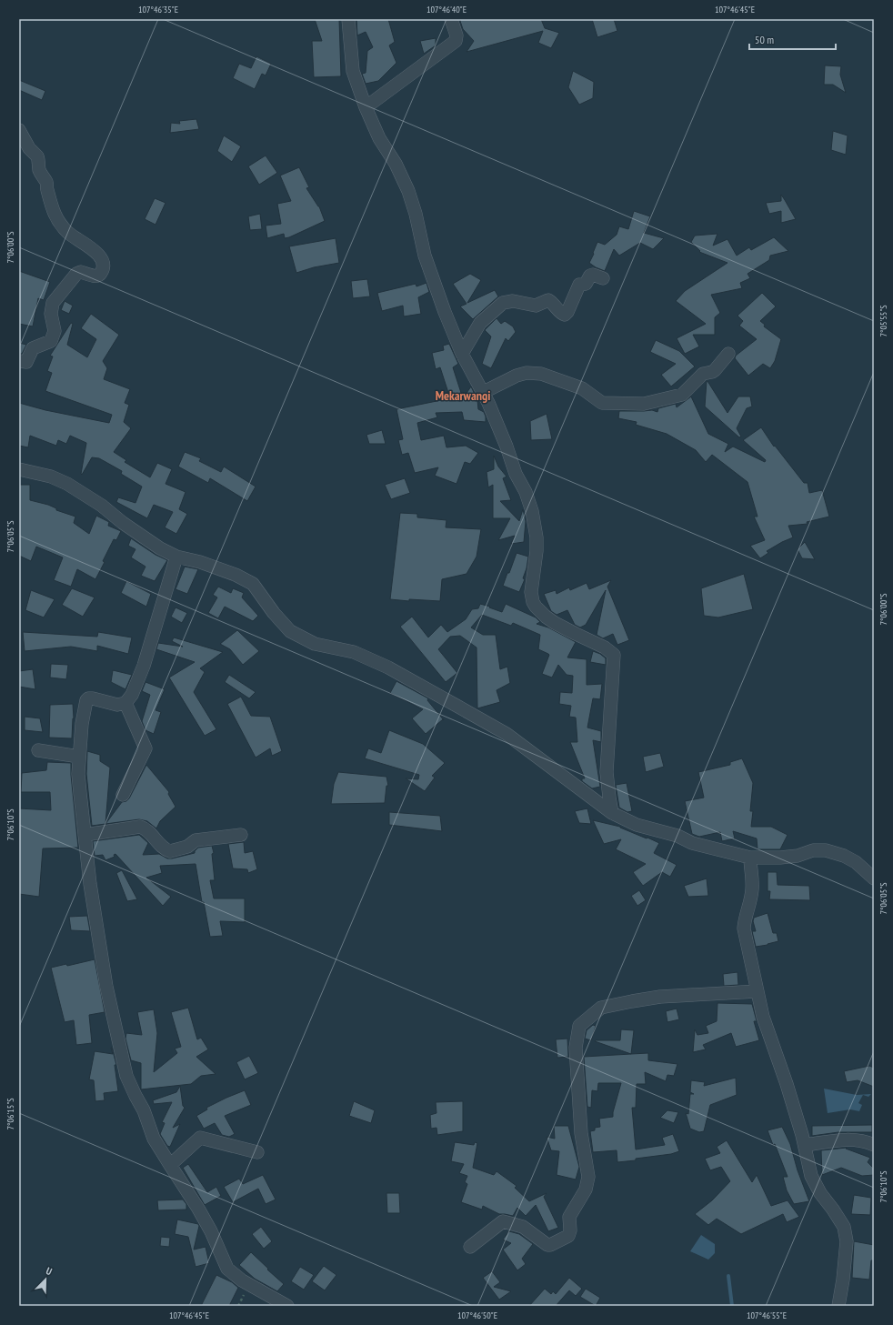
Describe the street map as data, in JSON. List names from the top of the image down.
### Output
{
  "districts": ["Mekarwangi"],
  "scale_bar": "50 m",
  "north": "top right",
  "coordinates": [
    "107°46'35\"E",
    "107°46'40\"E",
    "107°46'45\"E",
    "7°06'00\"S",
    "7°05'55\"S",
    "7°06'05\"S",
    "7°06'10\"S",
    "7°06'15\"S",
    "107°46'50\"E",
    "107°46'55\"E"
  ]
}
